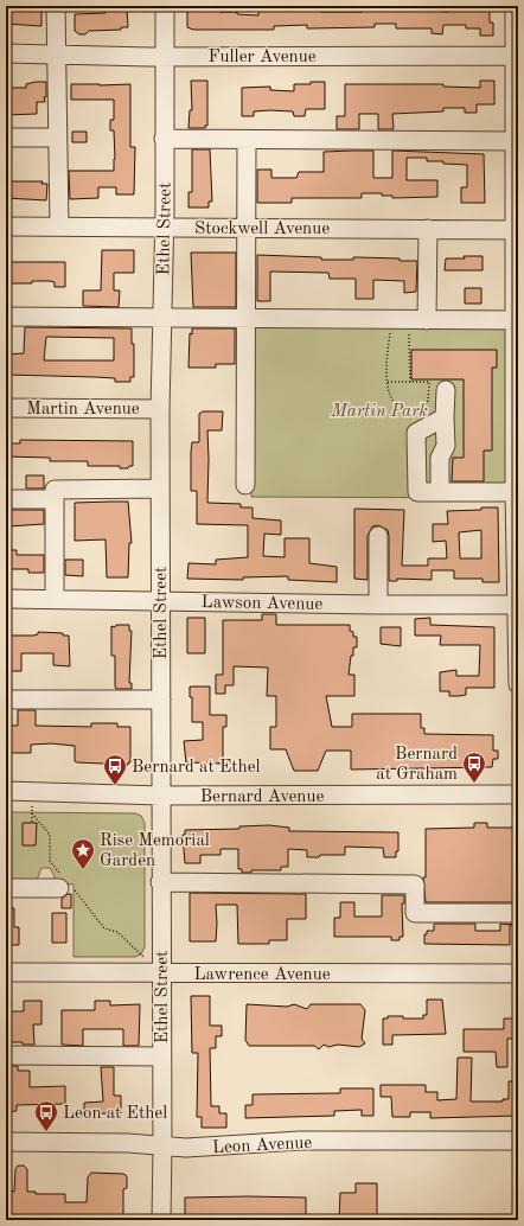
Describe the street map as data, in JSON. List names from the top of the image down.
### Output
{
  "streets": {
    "street": [
      "Fuller Avenue",
      "Stockwell Avenue",
      "Ethel Street",
      "Martin Avenue",
      "Lawson Avenue",
      "Bernard Avenue",
      "Lawrence Avenue",
      "Leon Avenue"
    ]
  },
  "crossings": [
    ["Fuller Avenue", "Ethel Street"],
    ["Stockwell Avenue", "Ethel Street"],
    ["Ethel Street", "Martin Avenue"],
    ["Ethel Street", "Lawson Avenue"],
    ["Ethel Street", "Bernard Avenue"],
    ["Ethel Street", "Lawrence Avenue"],
    ["Ethel Street", "Leon Avenue"]
  ],
  "parks": ["Martin Park"],
  "places": {
    "bus stop": ["Bernard at Graham", "Bernard at Ethel", "Leon at Ethel"],
    "place": ["Rise Memorial Garden"]
  }
}
